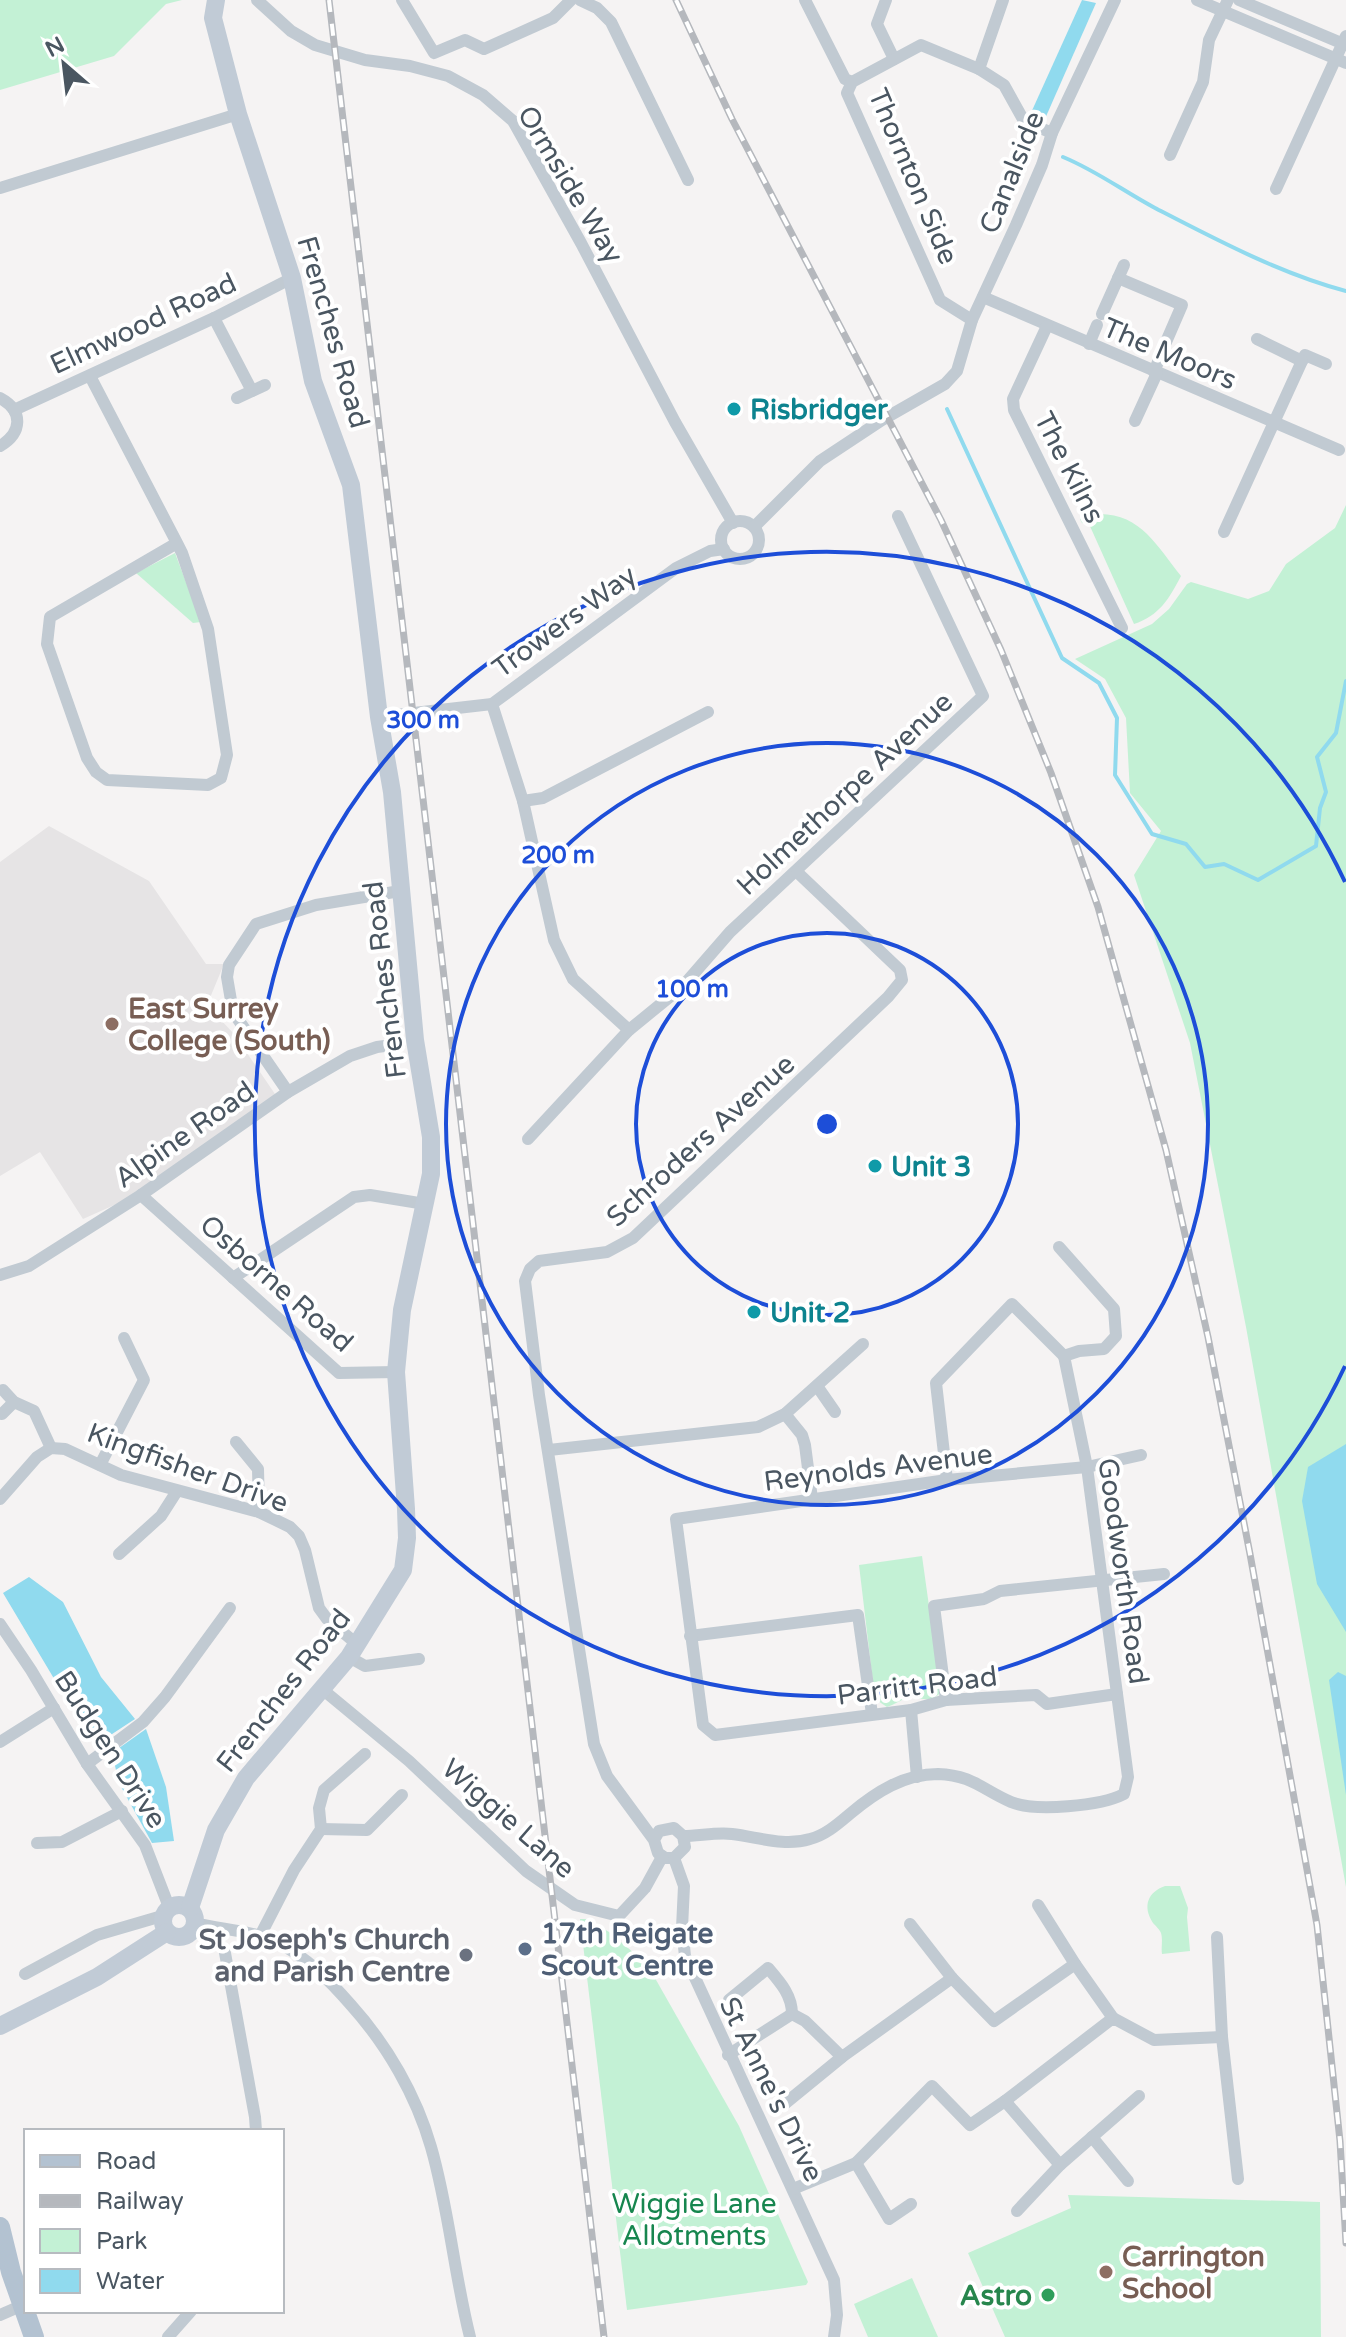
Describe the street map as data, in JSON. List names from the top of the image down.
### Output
{
  "streets": {
    "street": [
      "Canalside",
      "Thornton Side",
      "Ormside Way",
      "Elmwood Road",
      "Frenches Road",
      "The Moors",
      "The Kilns",
      "Trowers Way",
      "Holmethorpe Avenue",
      "Alpine Road",
      "Schroders Avenue",
      "Osborne Road",
      "Kingfisher Drive",
      "Reynolds Avenue",
      "Goodworth Road",
      "Parritt Road",
      "Budgen Drive",
      "Wiggie Lane",
      "St Anne's Drive"
    ]
  },
  "crossings": [
    ["Canalside", "Thornton Side"],
    ["Canalside", "The Moors"],
    ["Canalside", "Trowers Way"],
    ["Ormside Way", "Trowers Way"],
    ["Elmwood Road", "Frenches Road"],
    ["Frenches Road", "Trowers Way"],
    ["Frenches Road", "Osborne Road"],
    ["Frenches Road", "Kingfisher Drive"],
    ["Frenches Road", "Wiggie Lane"],
    ["The Moors", "The Kilns"],
    ["Holmethorpe Avenue", "Schroders Avenue"],
    ["Alpine Road", "Osborne Road"],
    ["Reynolds Avenue", "Goodworth Road"],
    ["Reynolds Avenue", "Parritt Road"],
    ["Goodworth Road", "Parritt Road"],
    ["Wiggie Lane", "St Anne's Drive"]
  ],
  "parks": ["Wiggie Lane Allotments"],
  "places": [
    "Risbridger",
    "East Surrey College (South)",
    "Unit 3",
    "Unit 2",
    "17th Reigate Scout Centre",
    "St Joseph's Church and Parish Centre",
    "Carrington School",
    "Astro"
  ],
  "legend": [
    "Road",
    "Railway",
    "Park",
    "Water"
  ],
  "north": "top left",
  "rings": ["300 m", "200 m", "100 m"]
}
